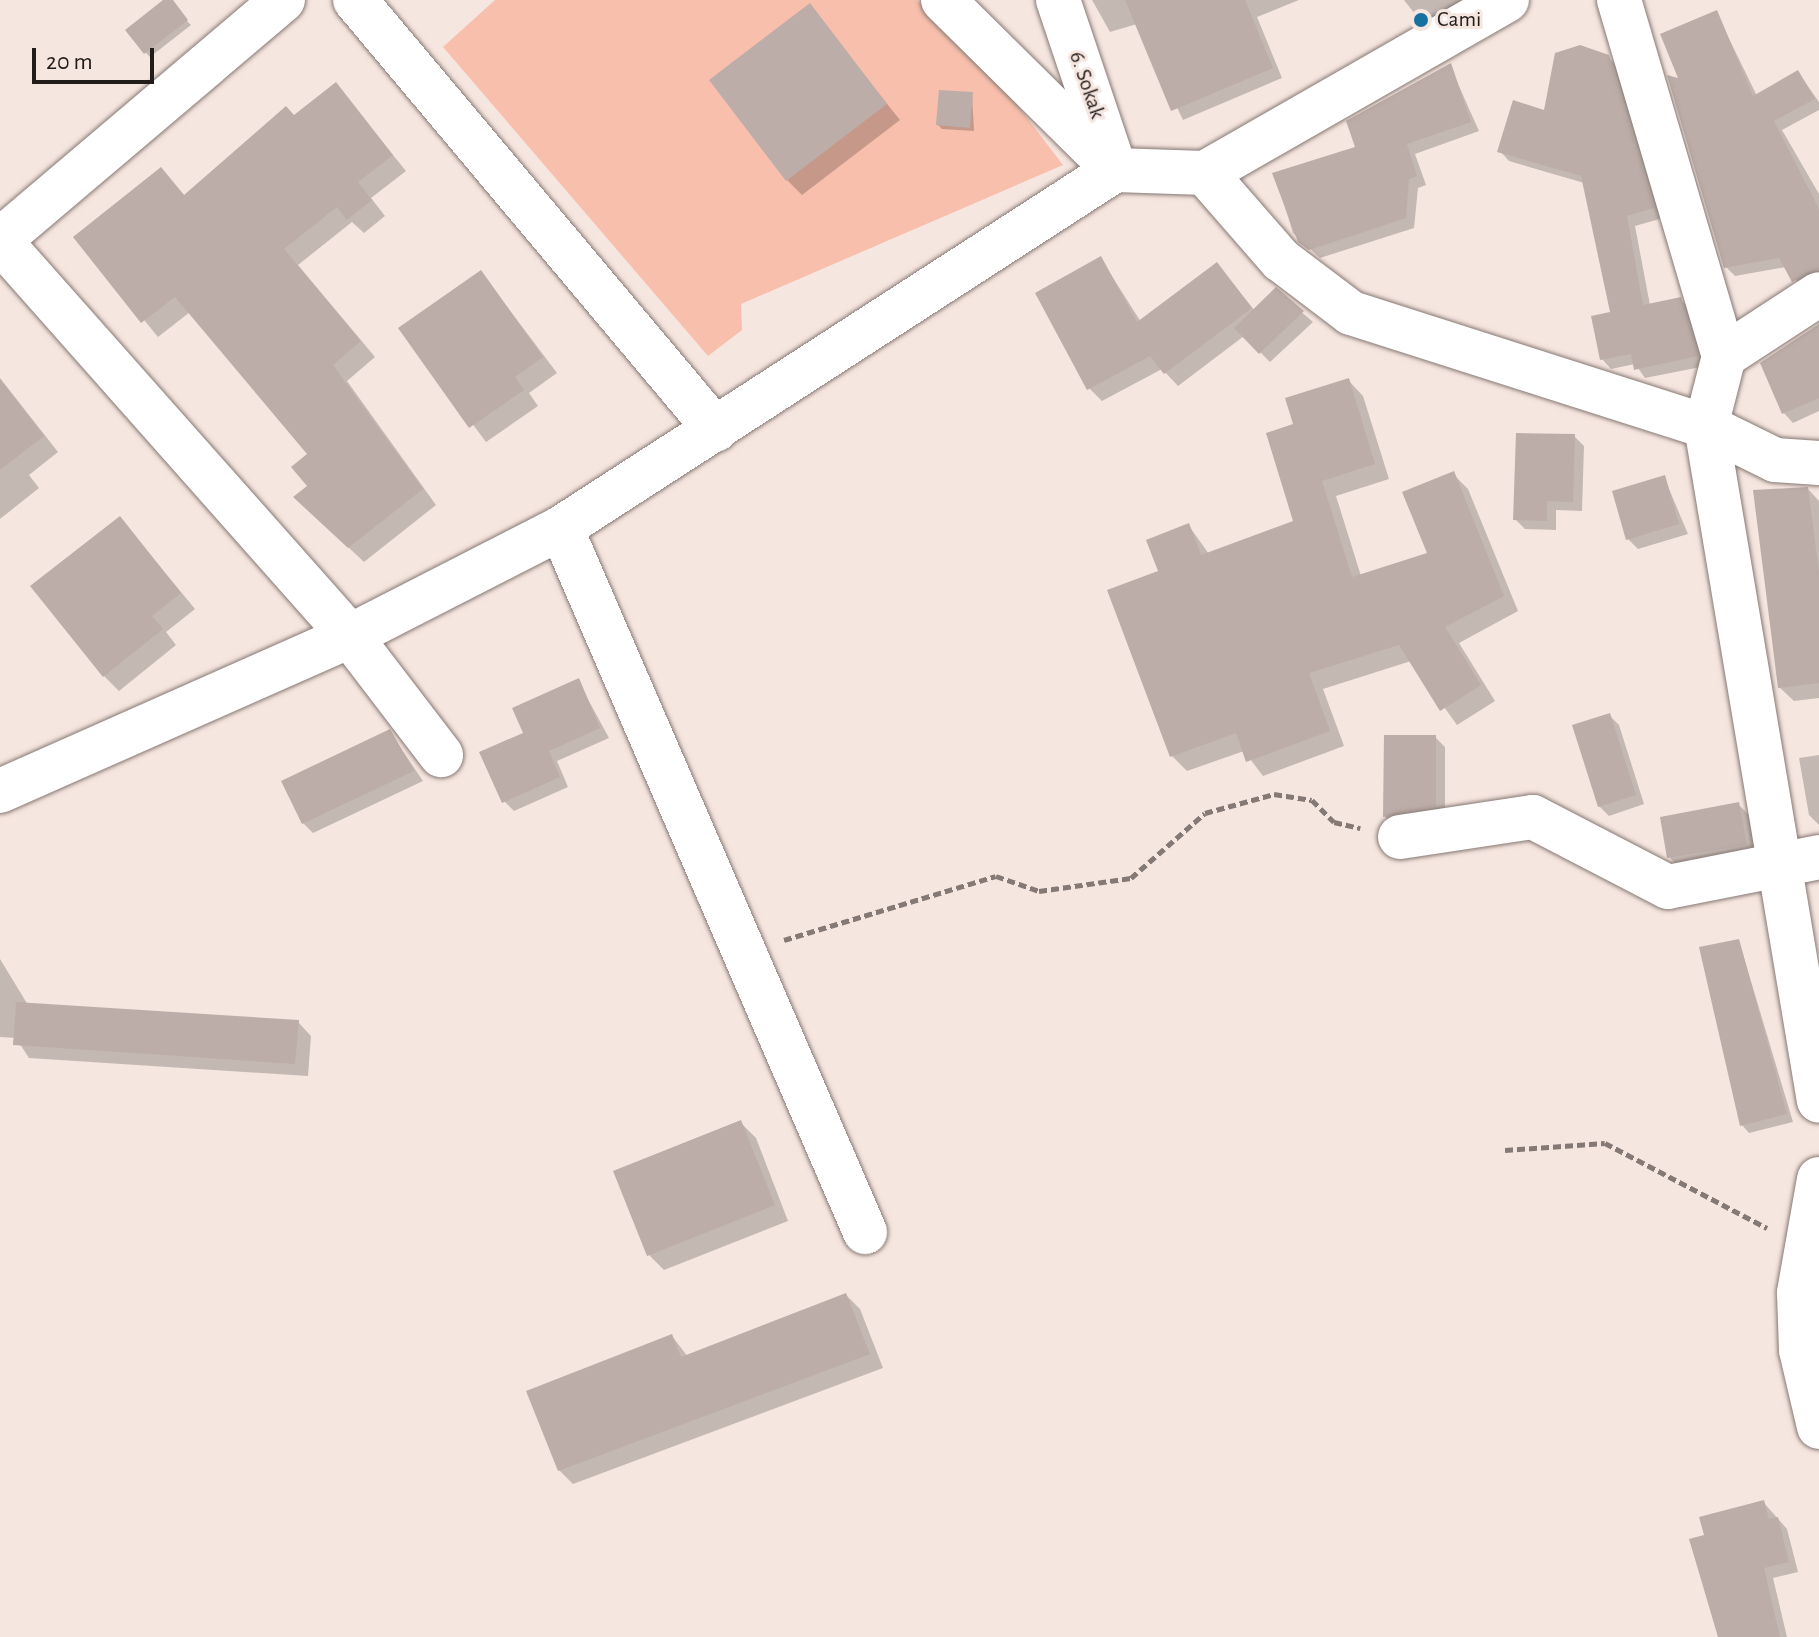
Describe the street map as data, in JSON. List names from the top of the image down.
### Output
{
  "streets": {
    "street": ["6. Sokak"]
  },
  "places": ["Cami"],
  "scale_bar": "20 m"
}
